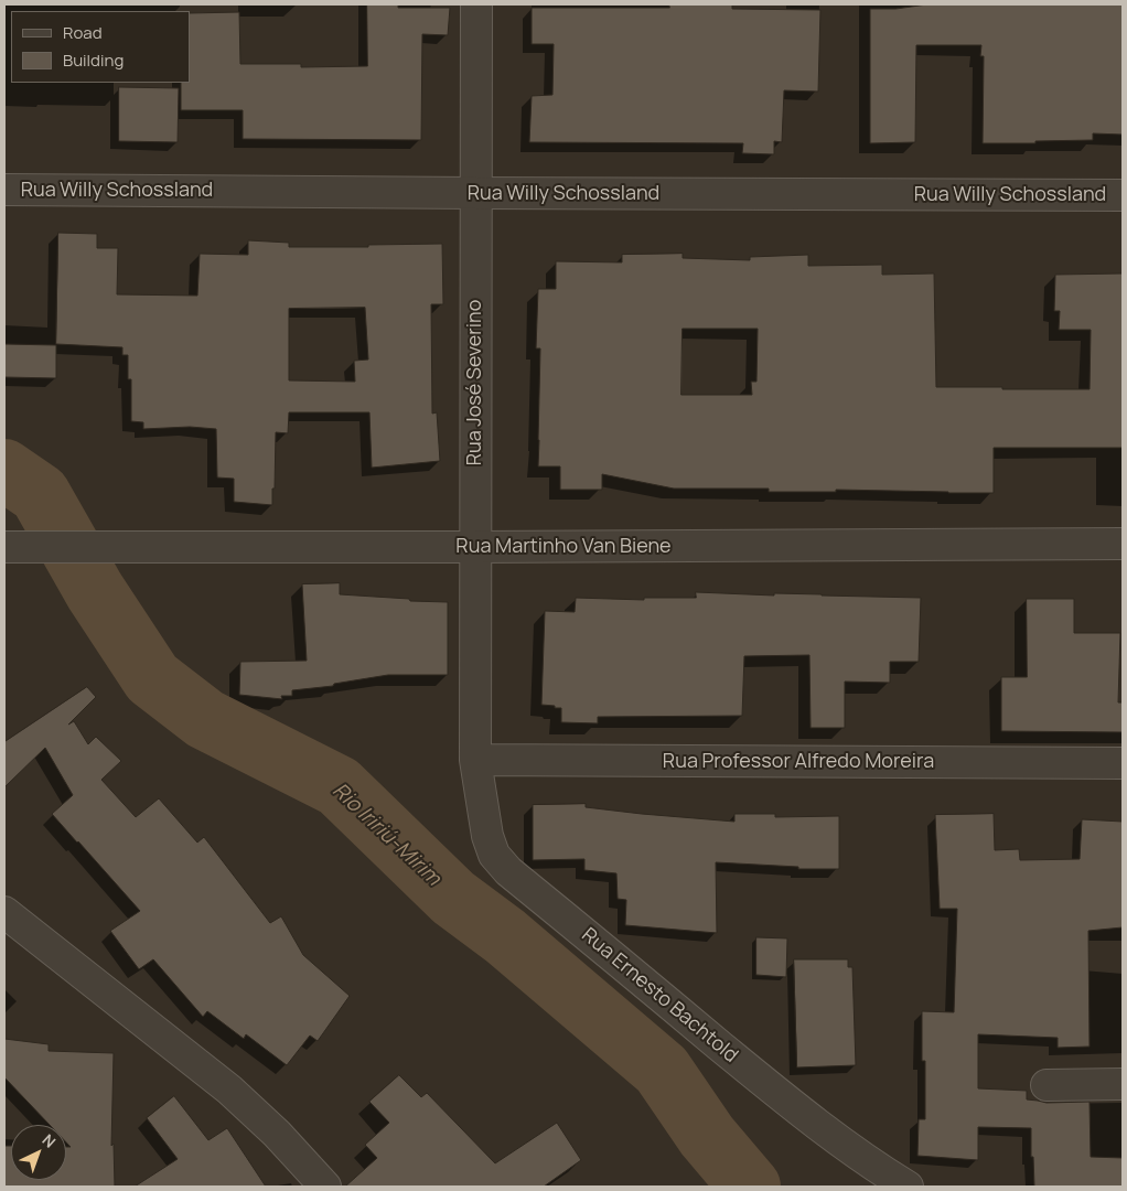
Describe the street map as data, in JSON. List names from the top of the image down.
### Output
{
  "streets": {
    "street": [
      "Rua Willy Schossland",
      "Rua José Severino",
      "Rua Martinho Van Biene",
      "Rua Professor Alfredo Moreira",
      "Rua Ernesto Bachtold"
    ]
  },
  "crossings": [
    ["Rua Willy Schossland", "Rua José Severino"],
    ["Rua José Severino", "Rua Martinho Van Biene"],
    ["Rua José Severino", "Rua Professor Alfredo Moreira"],
    ["Rua José Severino", "Rua Ernesto Bachtold"],
    ["Rua Professor Alfredo Moreira", "Rua Ernesto Bachtold"]
  ],
  "water": ["Rio Iririú-Mirim"],
  "legend": ["Road", "Building"],
  "north": "top right"
}
